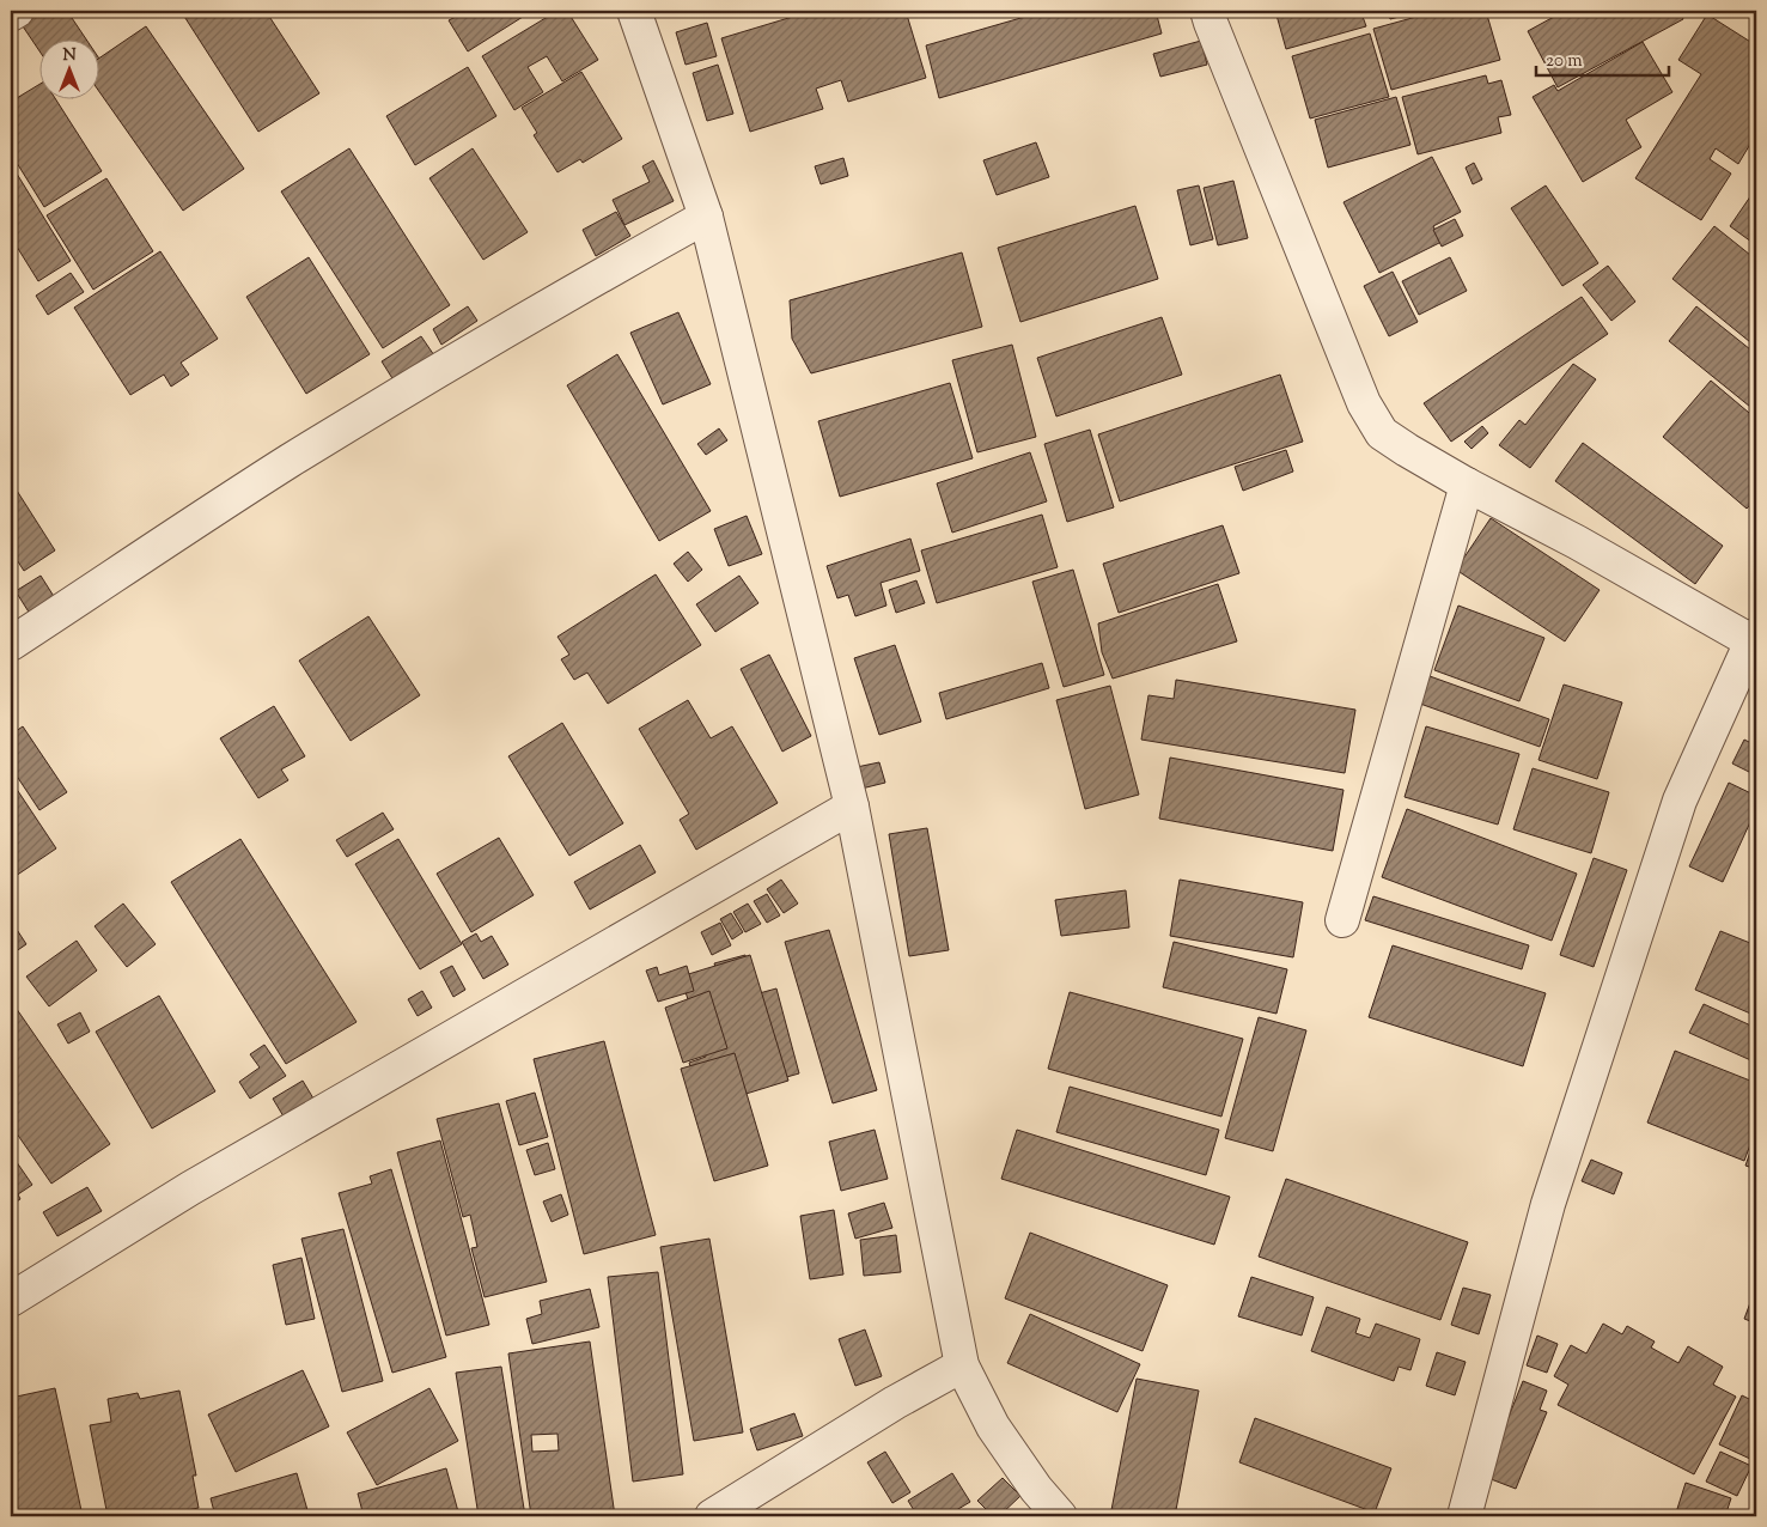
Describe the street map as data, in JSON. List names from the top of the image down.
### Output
{
  "scale_bar": "20 m",
  "north": "top"
}
